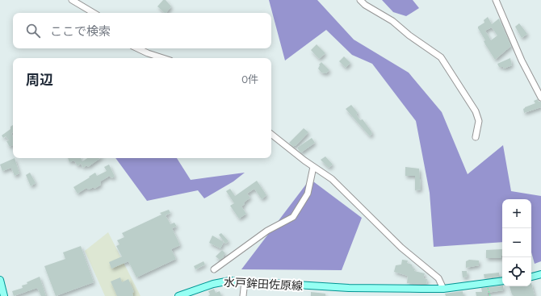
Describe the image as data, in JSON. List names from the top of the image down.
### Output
{
  "streets": {
    "main road": ["水戸鉾田佐原線"]
  },
  "page": {
    "search": "ここで検索",
    "heading": ["周辺", "0件"],
    "map_buttons": ["+", "−"]
  }
}
